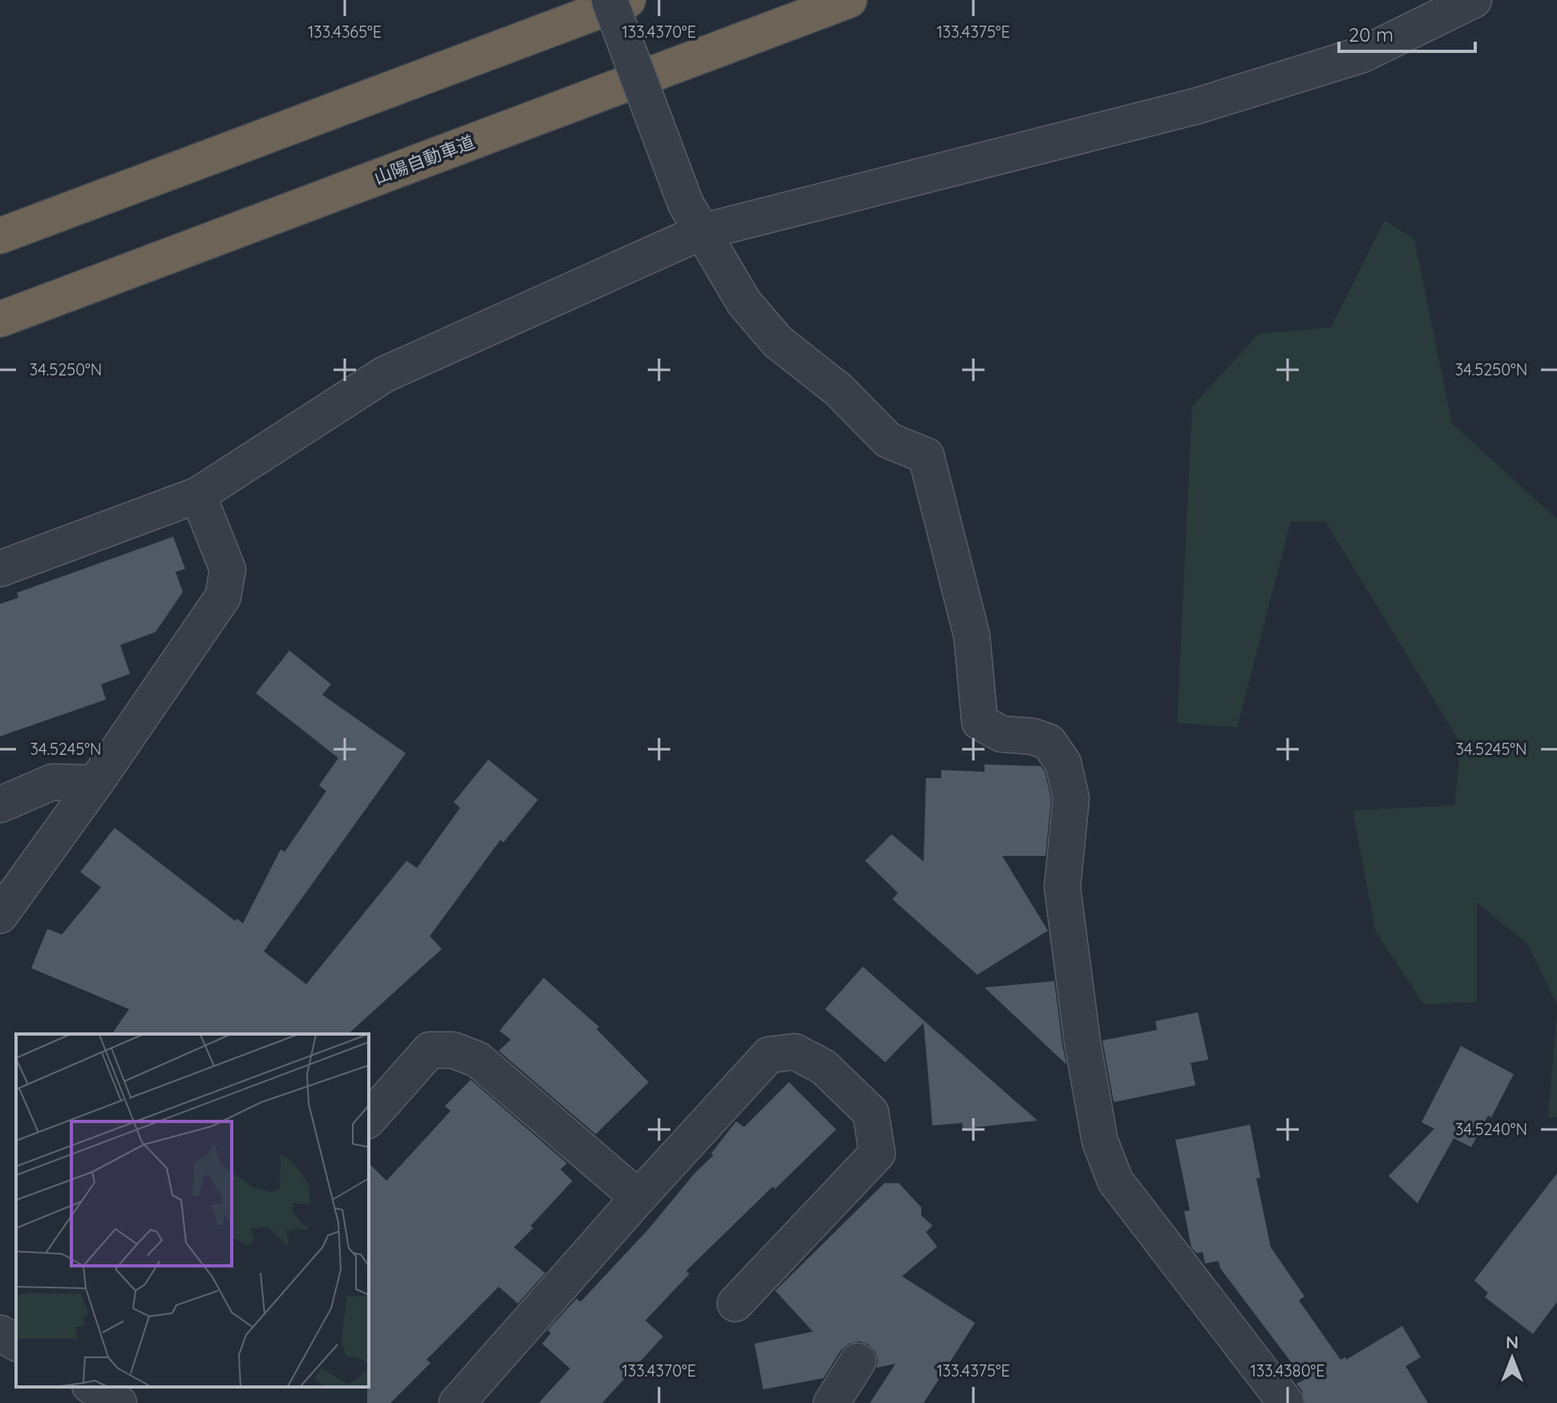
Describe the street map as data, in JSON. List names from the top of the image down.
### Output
{
  "streets": {
    "highway": ["山陽自動車道"]
  },
  "scale_bar": "20 m",
  "north": "top",
  "coordinates": [
    "133.4365°E",
    "133.4370°E",
    "133.4375°E",
    "34.5250°N",
    "34.5245°N",
    "34.5240°N",
    "133.4380°E"
  ]
}
